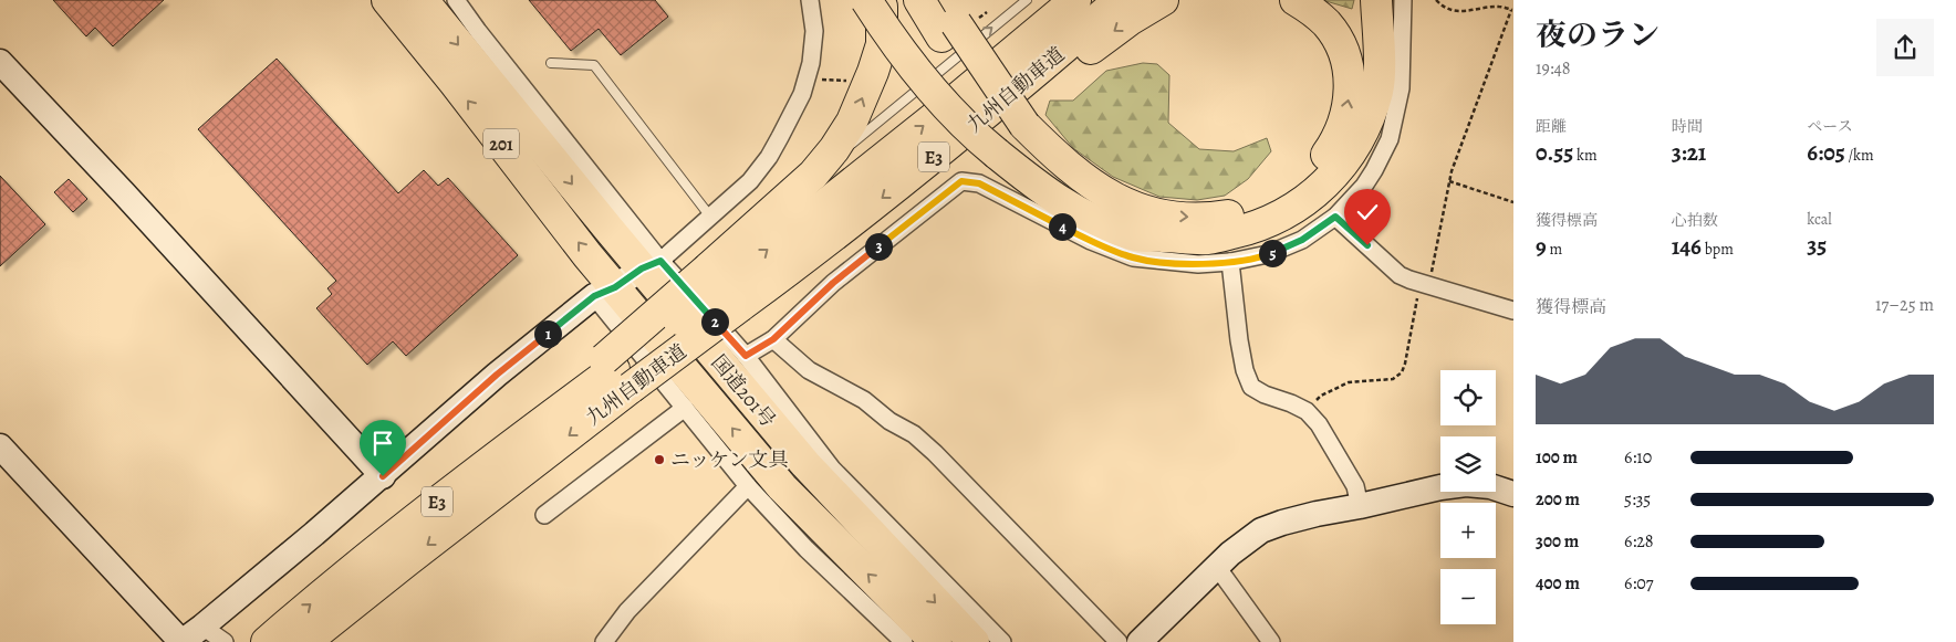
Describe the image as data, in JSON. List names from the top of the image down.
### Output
{
  "streets": {
    "highway": [
      "九州自動車道",
      "201",
      "E3",
      "国道201号"
    ]
  },
  "places": ["ニッケン文具"],
  "page": {
    "heading": ["夜のラン", "19:48"],
    "stats": [
      ["距離", "0.55 km"],
      ["時間", "3:21"],
      ["ペース", "6:05 /km"],
      ["獲得標高", "9 m"],
      ["心拍数", "146 bpm"],
      ["kcal", "35"]
    ],
    "pins": [
      "4",
      "3",
      "5",
      "2",
      "1"
    ],
    "chart": ["獲得標高", "17–25 m"],
    "map_buttons": ["+", "−"],
    "list": [
      {
        "name": "100 m",
        "note": "6:10"
      },
      {
        "name": "200 m",
        "note": "5:35"
      },
      {
        "name": "300 m",
        "note": "6:28"
      },
      {
        "name": "400 m",
        "note": "6:07"
      }
    ]
  }
}
